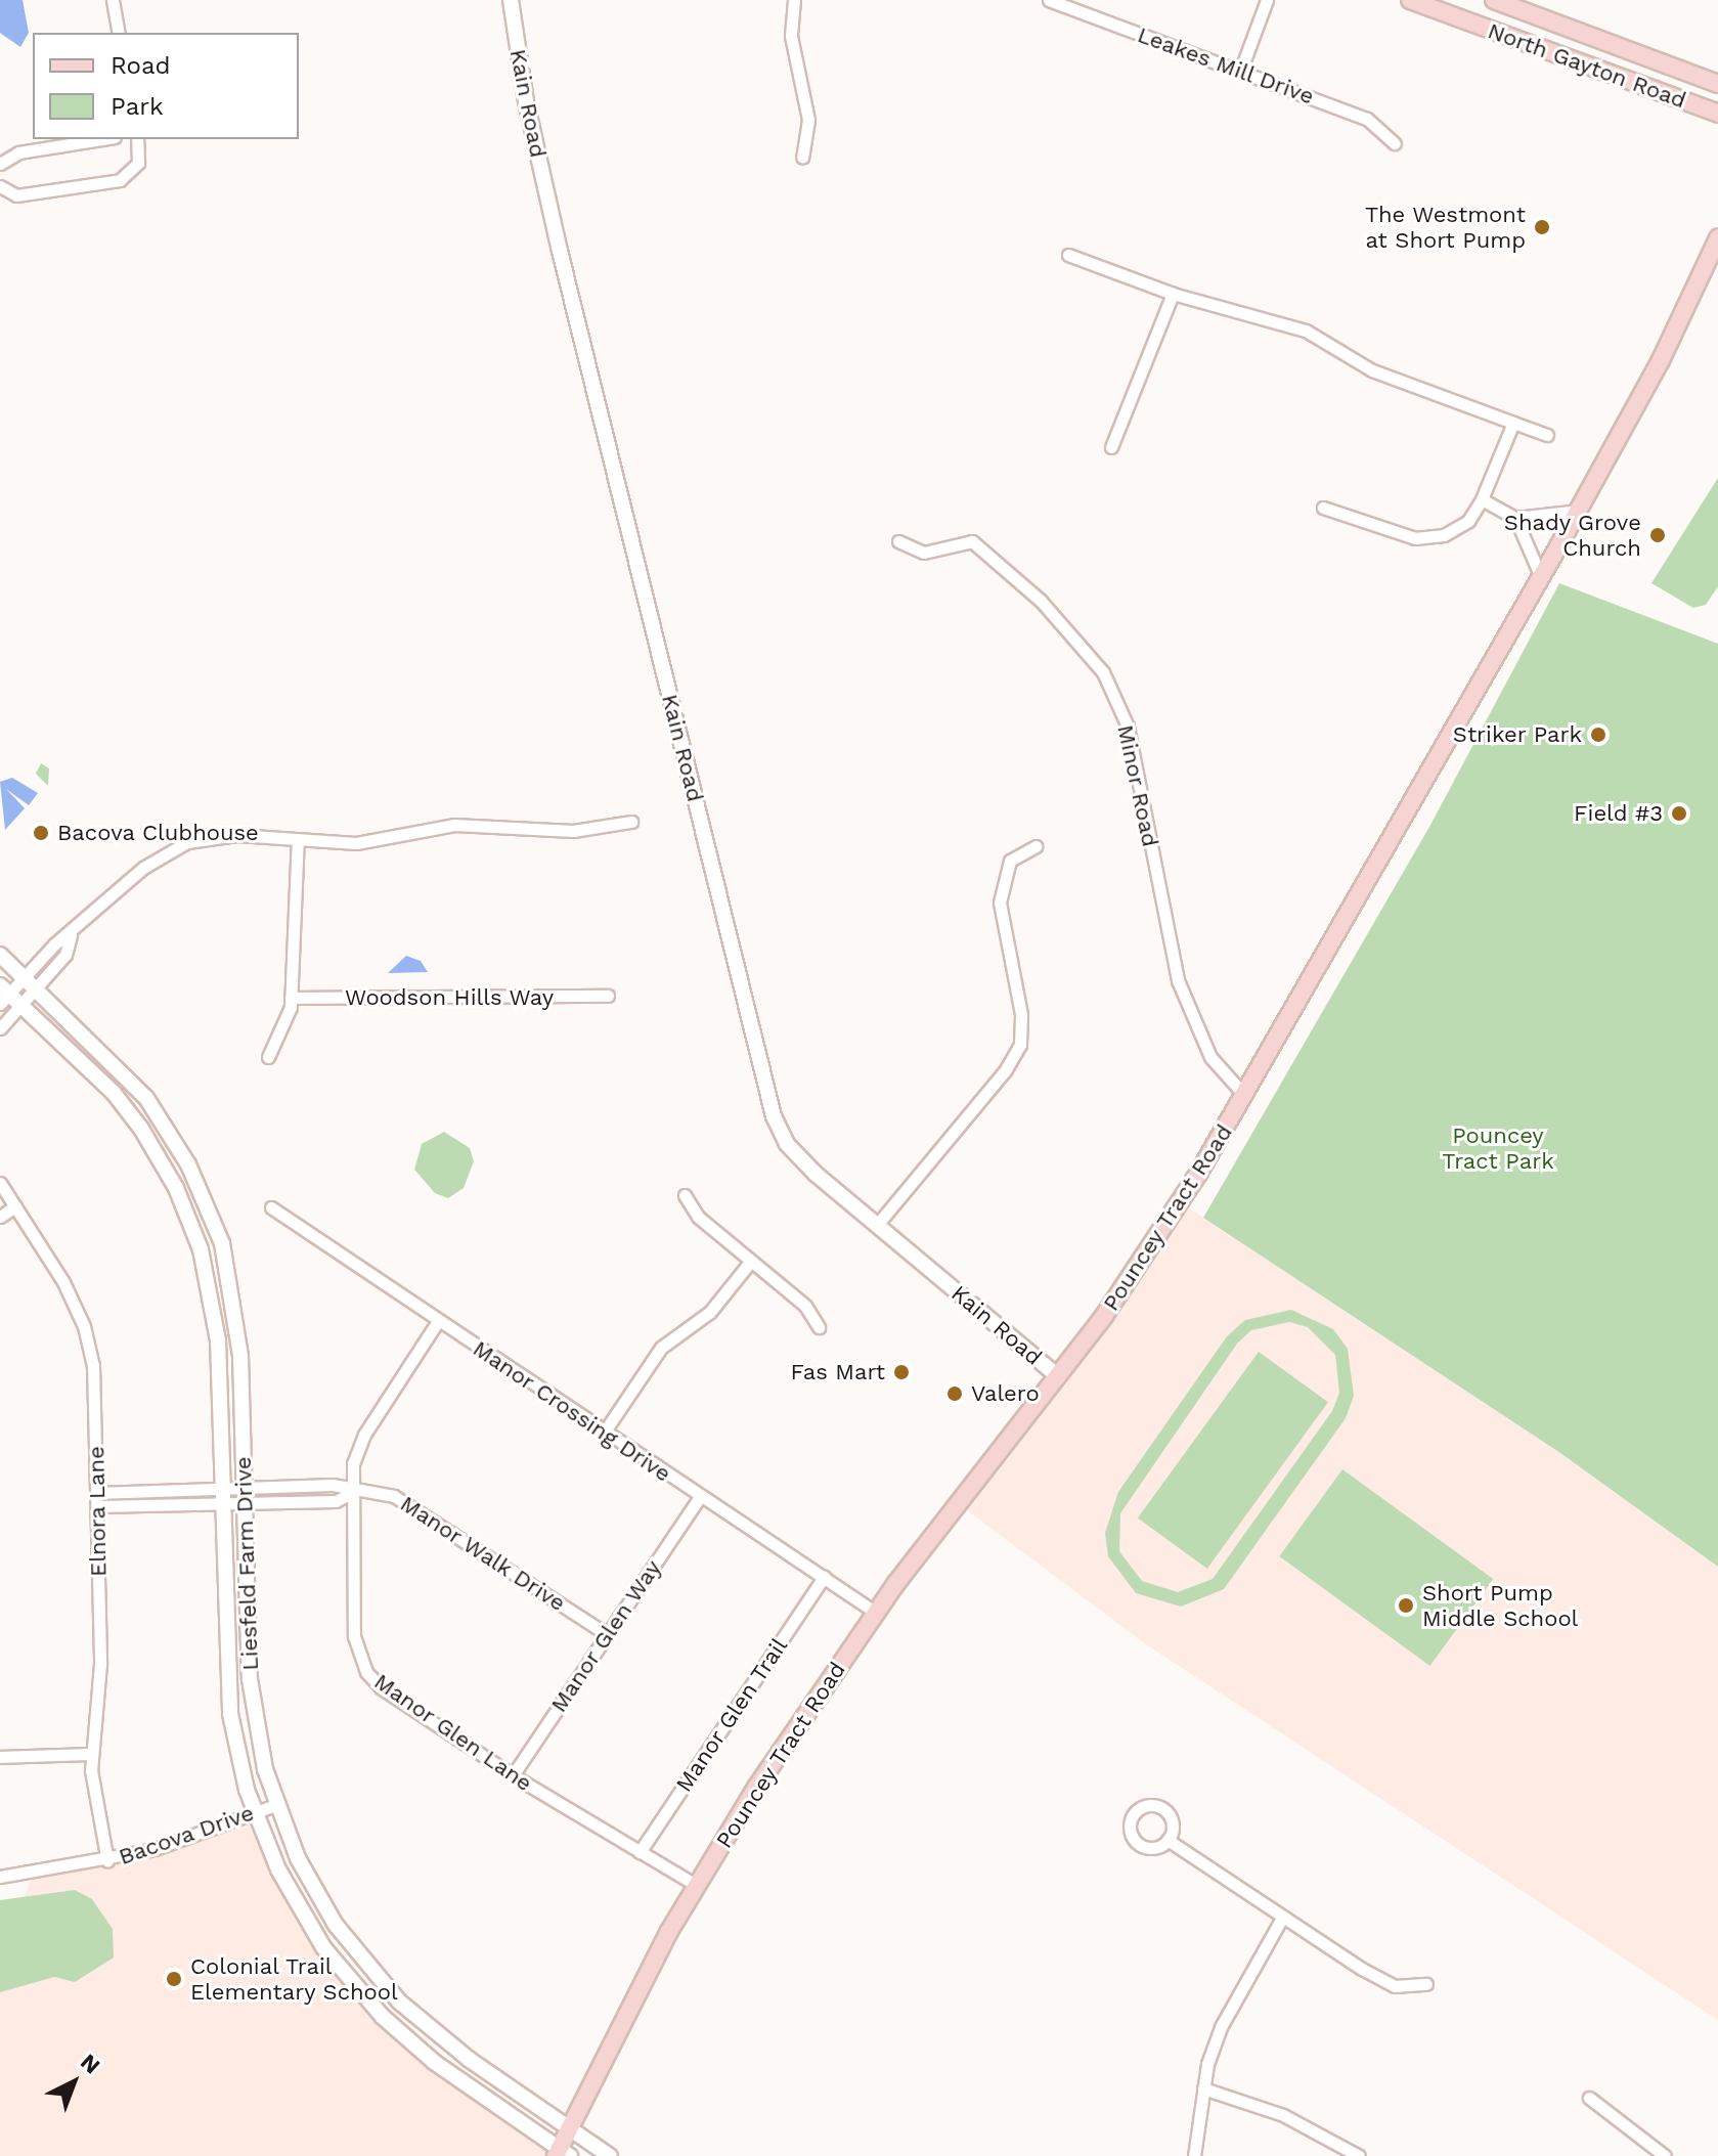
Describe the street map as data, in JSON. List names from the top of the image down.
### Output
{
  "streets": {
    "main road": ["North Gayton Road", "Pouncey Tract Road"],
    "street": [
      "Leakes Mill Drive",
      "Kain Road",
      "Minor Road",
      "Woodson Hills Way",
      "Manor Crossing Drive",
      "Elnora Lane",
      "Manor Walk Drive",
      "Liesfeld Farm Drive",
      "Manor Glen Way",
      "Manor Glen Trail",
      "Manor Glen Lane",
      "Bacova Drive"
    ]
  },
  "crossings": [
    ["Kain Road", "Pouncey Tract Road"],
    ["Minor Road", "Pouncey Tract Road"],
    ["Pouncey Tract Road", "Manor Crossing Drive"],
    ["Pouncey Tract Road", "Liesfeld Farm Drive"],
    ["Pouncey Tract Road", "Manor Glen Lane"],
    ["Manor Crossing Drive", "Manor Glen Way"],
    ["Manor Crossing Drive", "Manor Glen Trail"],
    ["Manor Crossing Drive", "Manor Glen Lane"],
    ["Elnora Lane", "Manor Walk Drive"],
    ["Elnora Lane", "Bacova Drive"],
    ["Manor Walk Drive", "Liesfeld Farm Drive"],
    ["Manor Walk Drive", "Manor Glen Way"],
    ["Manor Walk Drive", "Manor Glen Lane"],
    ["Liesfeld Farm Drive", "Bacova Drive"],
    ["Manor Glen Way", "Manor Glen Lane"],
    ["Manor Glen Trail", "Manor Glen Lane"]
  ],
  "parks": ["Pouncey Tract Park"],
  "places": [
    "The Westmont at Short Pump",
    "Shady Grove Church",
    "Striker Park",
    "Field #3",
    "Bacova Clubhouse",
    "Fas Mart",
    "Valero",
    "Short Pump Middle School",
    "Colonial Trail Elementary School"
  ],
  "legend": ["Road", "Park"],
  "north": "top right"
}
